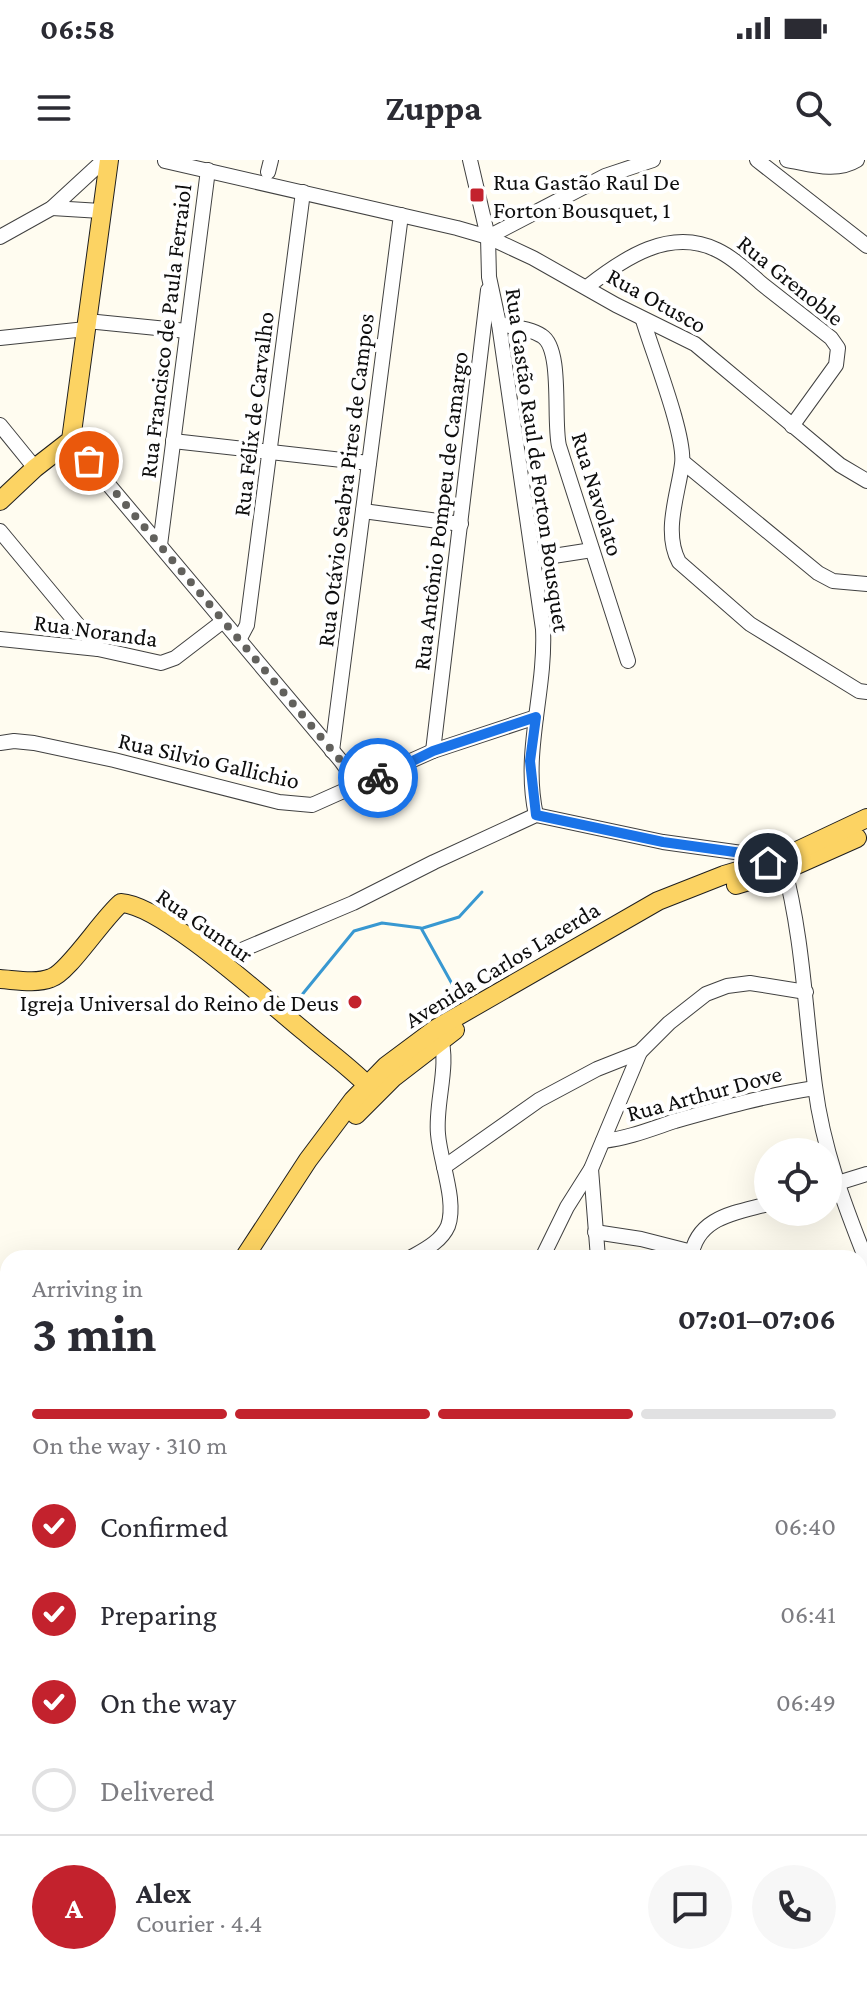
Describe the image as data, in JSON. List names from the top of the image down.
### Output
{
  "streets": {
    "main road": ["Rua Guntur", "Avenida Carlos Lacerda"],
    "street": [
      "Rua Grenoble",
      "Rua Otusco",
      "Rua Francisco de Paula Ferraiol",
      "Rua Félix de Carvalho",
      "Rua Gastão Raul de Forton Bousquet",
      "Rua Otávio Seabra Pires de Campos",
      "Rua Navolato",
      "Rua Antônio Pompeu de Camargo",
      "Rua Noranda",
      "Rua Silvio Gallichio",
      "Rua Arthur Dove"
    ]
  },
  "crossings": [
    ["Rua Grenoble", "Rua Otusco"],
    ["Rua Otusco", "Rua Francisco de Paula Ferraiol"],
    ["Rua Otusco", "Rua Félix de Carvalho"],
    ["Rua Otusco", "Rua Gastão Raul de Forton Bousquet"],
    ["Rua Otusco", "Rua Otávio Seabra Pires de Campos"],
    ["Rua Gastão Raul de Forton Bousquet", "Rua Navolato"],
    ["Rua Gastão Raul de Forton Bousquet", "Rua Antônio Pompeu de Camargo"],
    ["Rua Gastão Raul de Forton Bousquet", "Rua Silvio Gallichio"],
    ["Rua Antônio Pompeu de Camargo", "Rua Silvio Gallichio"],
    ["Rua Guntur", "Avenida Carlos Lacerda"]
  ],
  "places": {
    "transit": ["Rua Gastão Raul De Forton Bousquet, 1"],
    "other": ["Igreja Universal do Reino de Deus"]
  },
  "page": {
    "status": "06:58",
    "header": "Zuppa",
    "heading": ["3 min", "Arriving in", "07:01–07:06"],
    "panel": ["Alex", "Courier · 4.4"],
    "bar": "On the way · 310 m",
    "list": [
      ["Confirmed", "06:40"],
      ["Preparing", "06:41"],
      ["On the way", "06:49"],
      "Delivered"
    ],
    "round": "A"
  }
}
